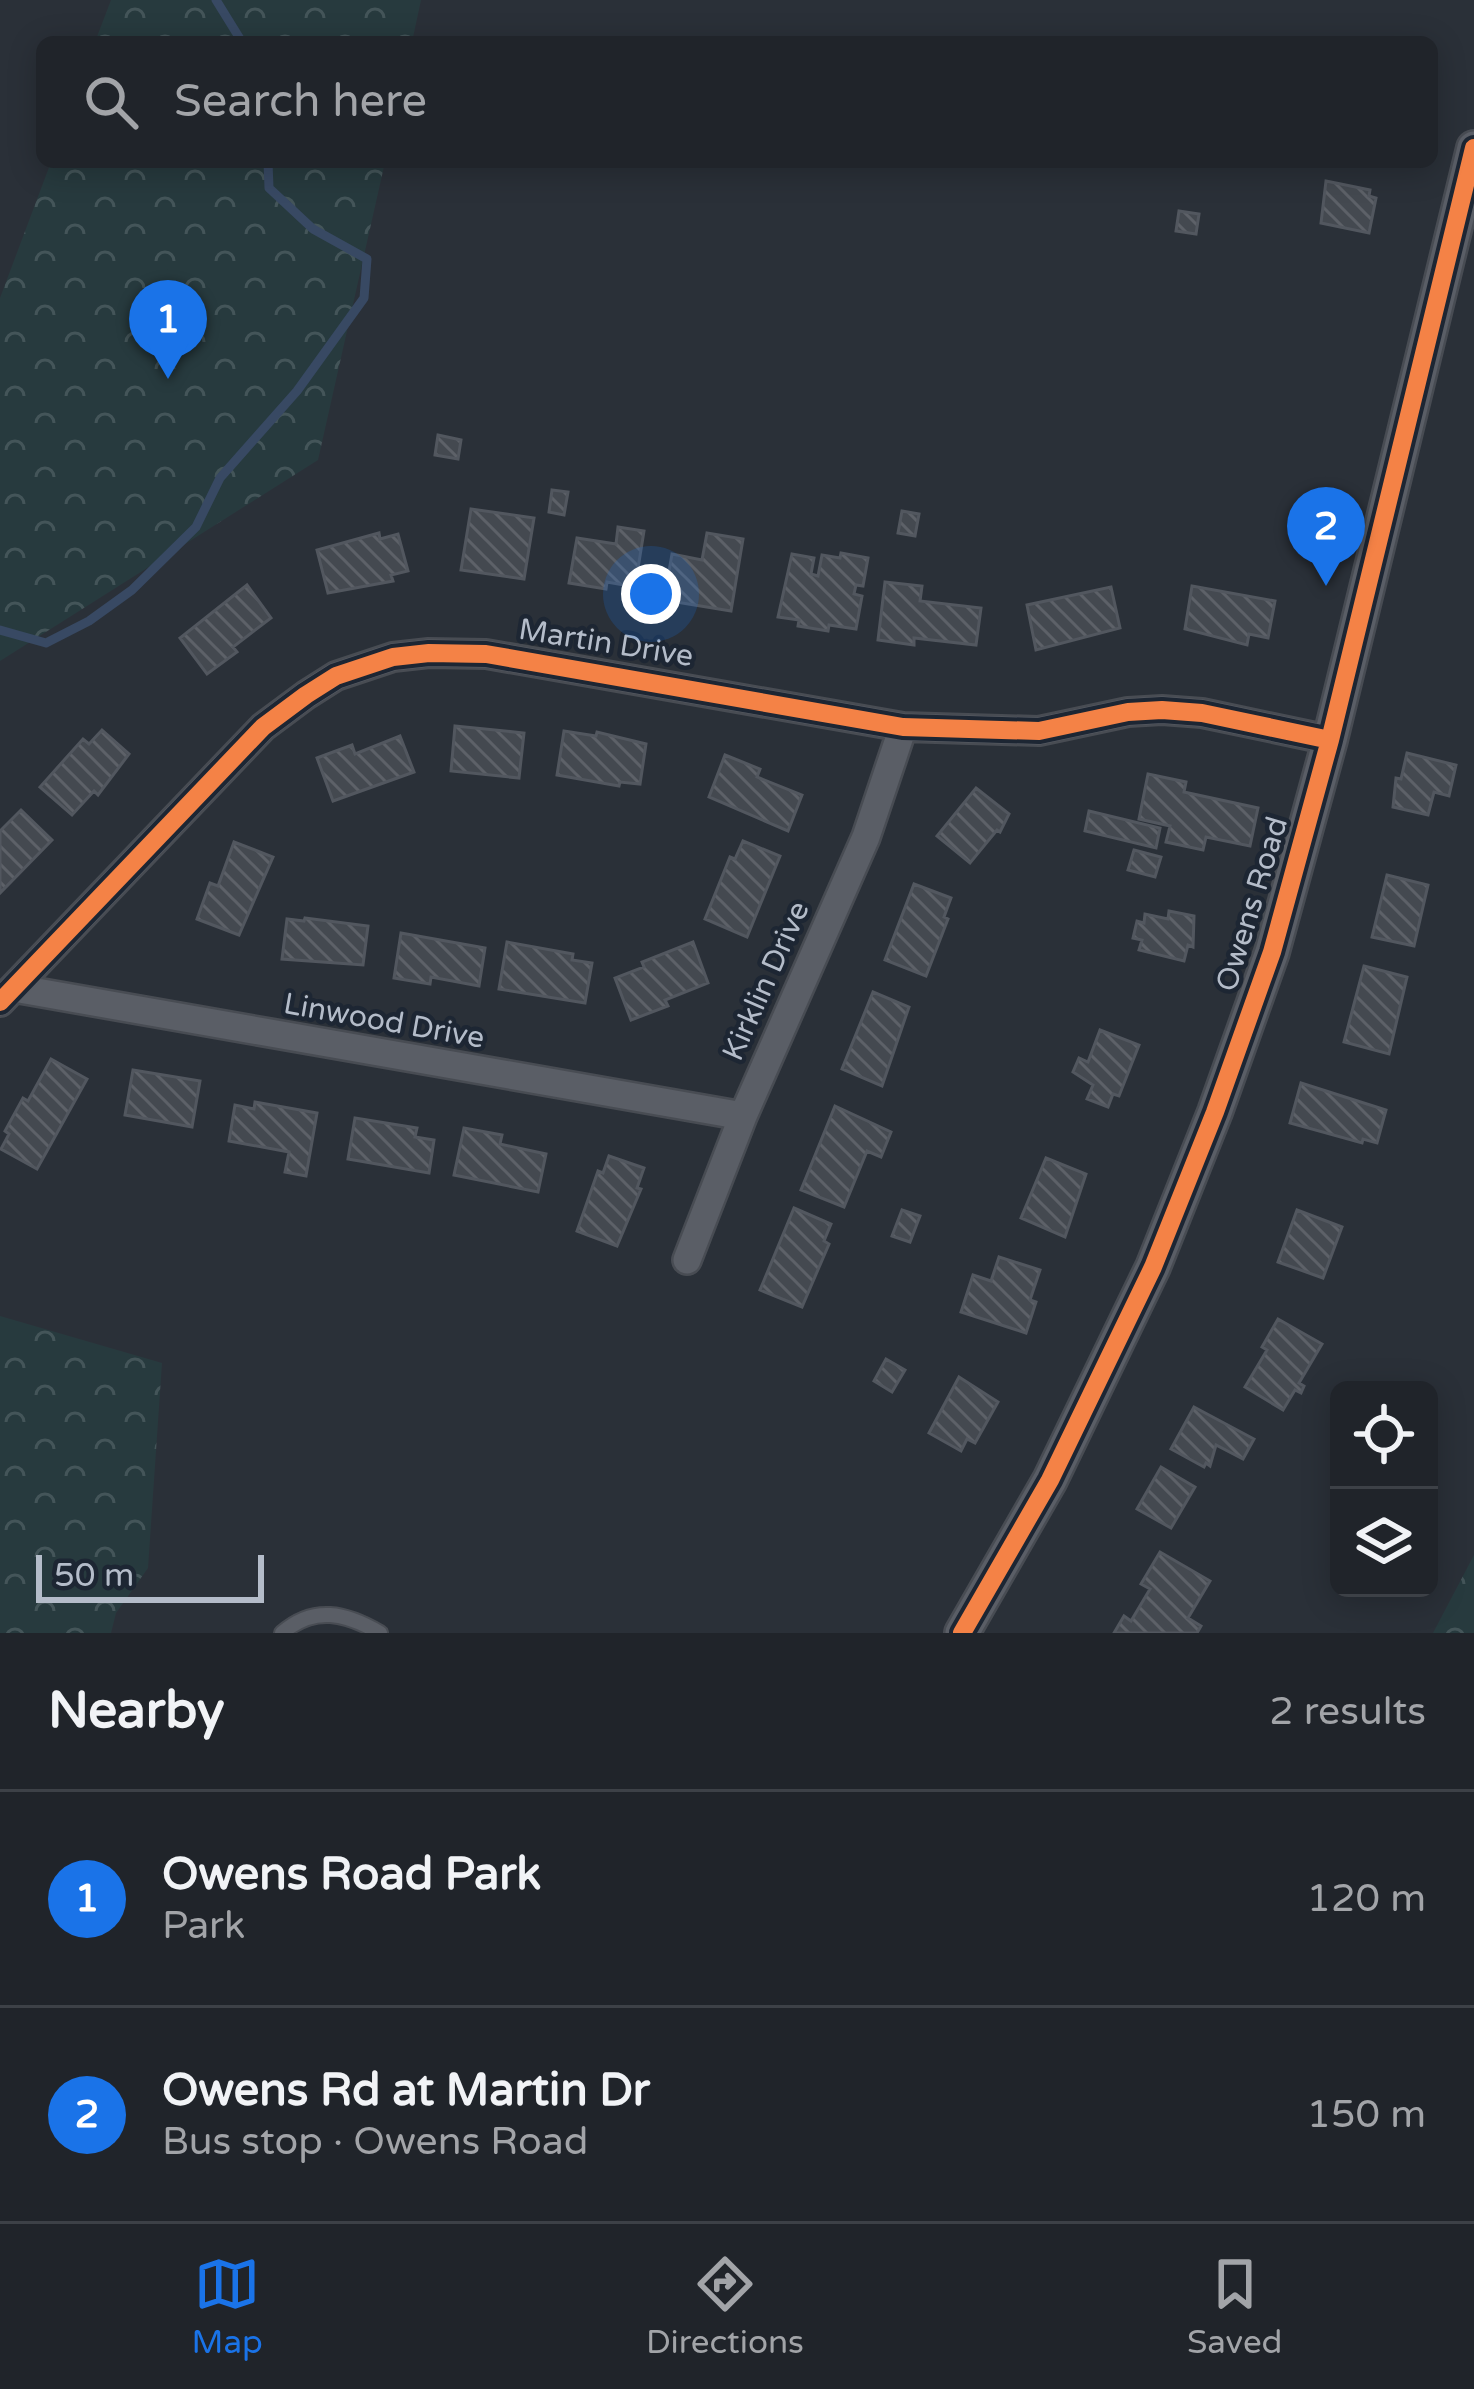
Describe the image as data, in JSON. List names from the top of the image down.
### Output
{
  "streets": {
    "street": [
      "Martin Drive",
      "Owens Road",
      "Kirklin Drive",
      "Linwood Drive"
    ]
  },
  "crossings": [
    ["Martin Drive", "Owens Road"],
    ["Martin Drive", "Kirklin Drive"],
    ["Martin Drive", "Linwood Drive"],
    ["Kirklin Drive", "Linwood Drive"]
  ],
  "scale_bar": "50 m",
  "page": {
    "search": "Search here",
    "pins": ["1", "2"],
    "scale": "50 m",
    "heading": ["Nearby", "2 results"],
    "list": [
      {
        "mark": "1",
        "name": "Owens Road Park",
        "note": "Park",
        "value": "120 m"
      },
      {
        "mark": "2",
        "name": "Owens Rd at Martin Dr",
        "note": "Bus stop · Owens Road",
        "value": "150 m"
      }
    ],
    "nav": ["Map", "Directions", "Saved"]
  }
}
